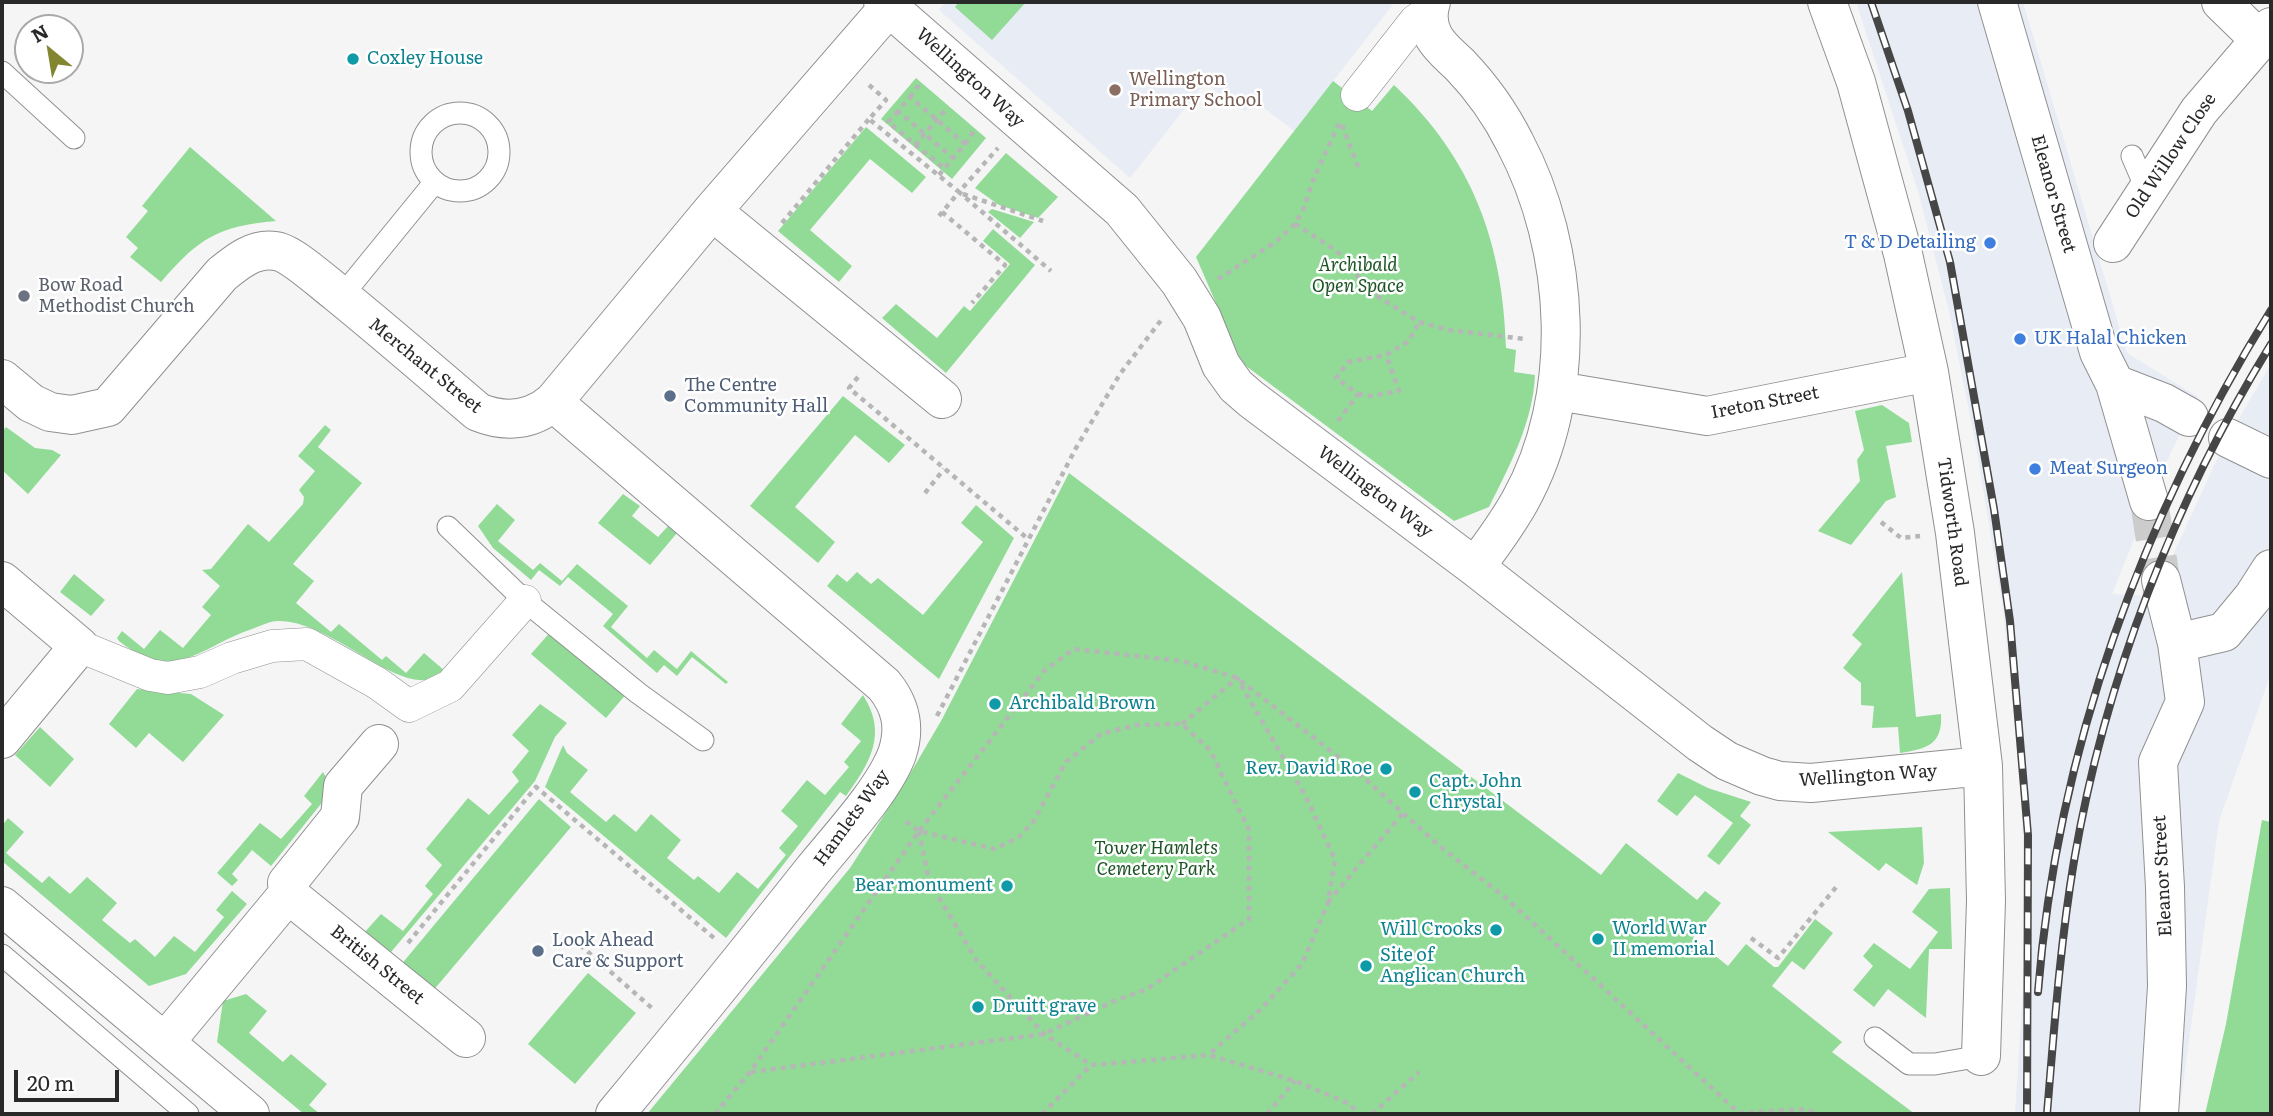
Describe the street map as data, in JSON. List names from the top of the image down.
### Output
{
  "streets": {
    "street": [
      "Wellington Way",
      "Old Willow Close",
      "Eleanor Street",
      "Merchant Street",
      "Ireton Street",
      "Tidworth Road",
      "Hamlets Way",
      "British Street"
    ]
  },
  "crossings": [
    ["Wellington Way", "Merchant Street"],
    ["Wellington Way", "Tidworth Road"],
    ["Merchant Street", "Hamlets Way"],
    ["Ireton Street", "Tidworth Road"]
  ],
  "parks": ["Archibald Open Space", "Tower Hamlets Cemetery Park"],
  "places": [
    "Coxley House",
    "Wellington Primary School",
    "T & D Detailing",
    "Bow Road Methodist Church",
    "UK Halal Chicken",
    "The Centre Community Hall",
    "Meat Surgeon",
    "Archibald Brown",
    "Rev. David Roe",
    "Capt. John Chrystal",
    "Bear monument",
    "Will Crooks",
    "World War II memorial",
    "Look Ahead Care & Support",
    "Site of Anglican Church",
    "Druitt grave"
  ],
  "scale_bar": "20 m",
  "north": "top left"
}
